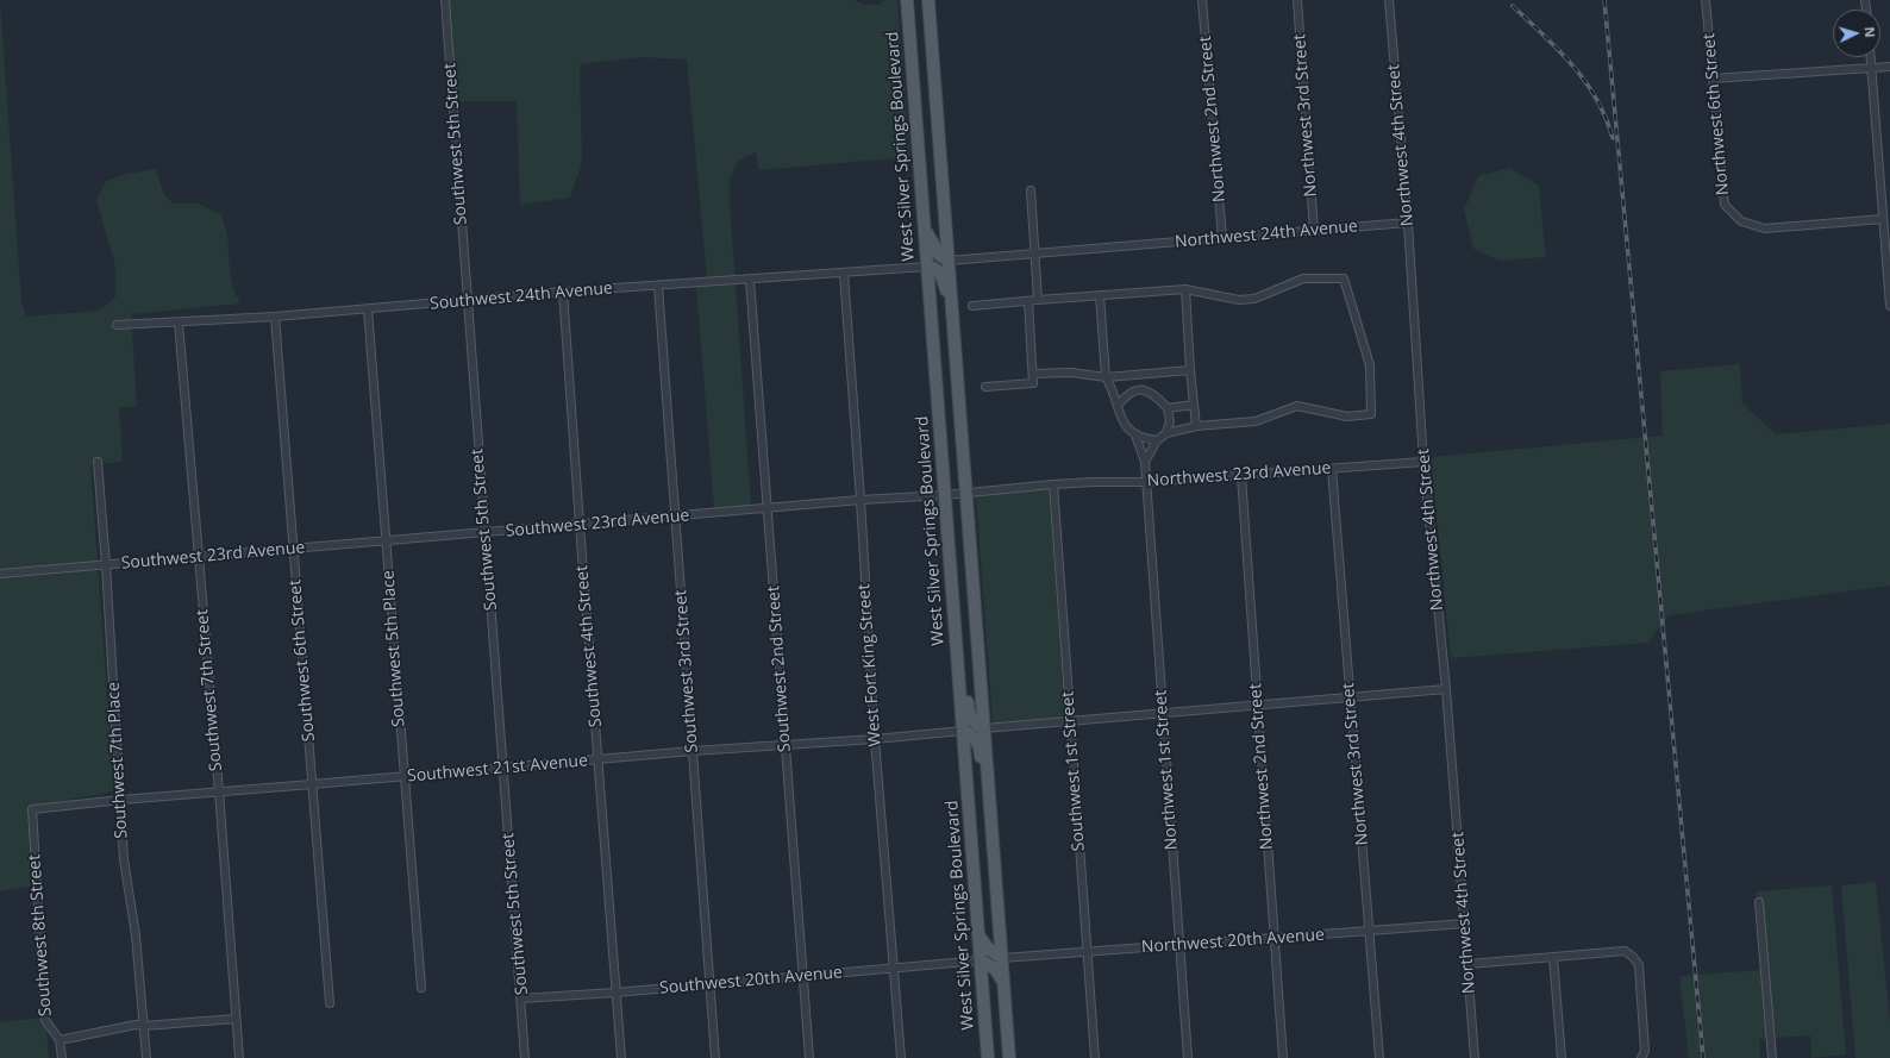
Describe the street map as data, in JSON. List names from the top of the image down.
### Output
{
  "streets": {
    "main road": ["West Silver Springs Boulevard"],
    "street": [
      "Northwest 6th Street",
      "Northwest 3rd Street",
      "Northwest 2nd Street",
      "Southwest 5th Street",
      "Northwest 4th Street",
      "Northwest 24th Avenue",
      "Southwest 24th Avenue",
      "Northwest 23rd Avenue",
      "Southwest 23rd Avenue",
      "Southwest 4th Street",
      "Southwest 5th Place",
      "Southwest 6th Street",
      "West Fort King Street",
      "Southwest 2nd Street",
      "Southwest 3rd Street",
      "Southwest 7th Street",
      "Southwest 7th Place",
      "Southwest 21st Avenue",
      "Northwest 1st Street",
      "Southwest 1st Street",
      "Southwest 8th Street",
      "Northwest 20th Avenue",
      "Southwest 20th Avenue"
    ]
  },
  "crossings": [
    ["Northwest 3rd Street", "Northwest 24th Avenue"],
    ["Northwest 3rd Street", "Northwest 23rd Avenue"],
    ["Northwest 3rd Street", "Northwest 20th Avenue"],
    ["Northwest 2nd Street", "Northwest 24th Avenue"],
    ["Northwest 2nd Street", "Northwest 23rd Avenue"],
    ["Northwest 2nd Street", "Northwest 20th Avenue"],
    ["Southwest 5th Street", "Southwest 24th Avenue"],
    ["Southwest 5th Street", "Southwest 23rd Avenue"],
    ["Southwest 5th Street", "Southwest 21st Avenue"],
    ["Southwest 5th Street", "Southwest 20th Avenue"],
    ["Northwest 4th Street", "Northwest 24th Avenue"],
    ["Northwest 4th Street", "Northwest 23rd Avenue"],
    ["Northwest 4th Street", "Northwest 20th Avenue"],
    ["West Silver Springs Boulevard", "Southwest 24th Avenue"],
    ["West Silver Springs Boulevard", "Southwest 23rd Avenue"],
    ["West Silver Springs Boulevard", "Southwest 21st Avenue"],
    ["West Silver Springs Boulevard", "Southwest 20th Avenue"],
    ["Southwest 24th Avenue", "Southwest 4th Street"],
    ["Southwest 24th Avenue", "Southwest 5th Place"],
    ["Southwest 24th Avenue", "Southwest 6th Street"],
    ["Southwest 24th Avenue", "West Fort King Street"],
    ["Southwest 24th Avenue", "Southwest 2nd Street"],
    ["Southwest 24th Avenue", "Southwest 3rd Street"],
    ["Southwest 24th Avenue", "Southwest 7th Street"],
    ["Northwest 23rd Avenue", "Southwest 23rd Avenue"],
    ["Northwest 23rd Avenue", "Northwest 1st Street"],
    ["Northwest 23rd Avenue", "Southwest 1st Street"],
    ["Southwest 23rd Avenue", "Southwest 4th Street"],
    ["Southwest 23rd Avenue", "Southwest 5th Place"],
    ["Southwest 23rd Avenue", "Southwest 6th Street"],
    ["Southwest 23rd Avenue", "West Fort King Street"],
    ["Southwest 23rd Avenue", "Southwest 2nd Street"],
    ["Southwest 23rd Avenue", "Southwest 3rd Street"],
    ["Southwest 23rd Avenue", "Southwest 7th Street"],
    ["Southwest 23rd Avenue", "Southwest 7th Place"],
    ["Southwest 23rd Avenue", "Southwest 1st Street"],
    ["Southwest 4th Street", "Southwest 21st Avenue"],
    ["Southwest 4th Street", "Southwest 20th Avenue"],
    ["Southwest 5th Place", "Southwest 21st Avenue"],
    ["Southwest 6th Street", "Southwest 21st Avenue"],
    ["West Fort King Street", "Southwest 21st Avenue"],
    ["West Fort King Street", "Southwest 20th Avenue"],
    ["Southwest 2nd Street", "Southwest 21st Avenue"],
    ["Southwest 2nd Street", "Southwest 20th Avenue"],
    ["Southwest 3rd Street", "Southwest 21st Avenue"],
    ["Southwest 3rd Street", "Southwest 20th Avenue"],
    ["Southwest 7th Street", "Southwest 21st Avenue"],
    ["Southwest 7th Place", "Southwest 21st Avenue"],
    ["Southwest 21st Avenue", "Southwest 8th Street"],
    ["Northwest 1st Street", "Northwest 20th Avenue"],
    ["Southwest 1st Street", "Northwest 20th Avenue"]
  ],
  "north": "right"
}
